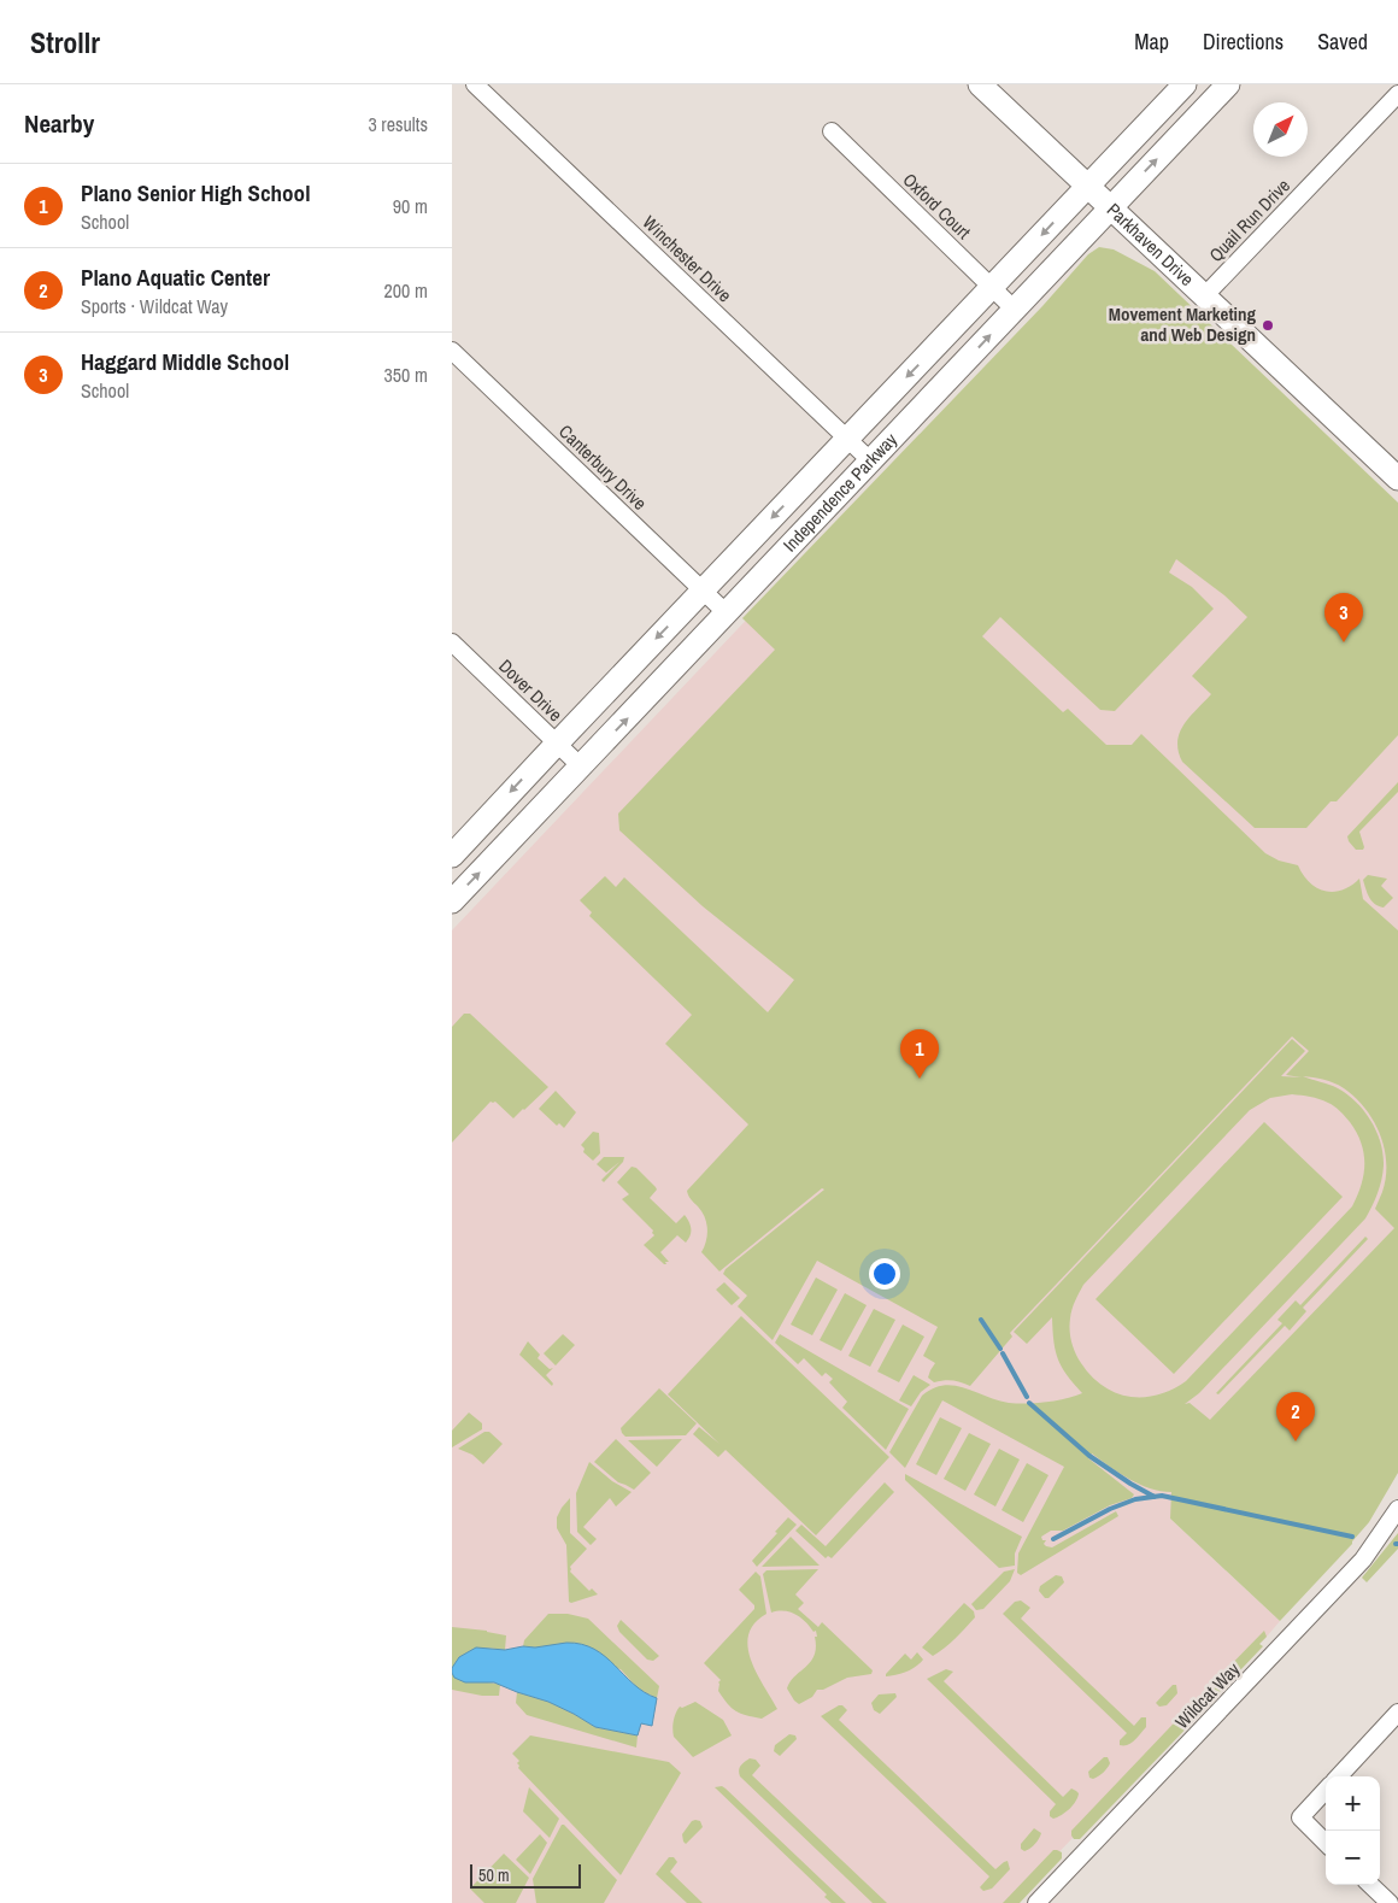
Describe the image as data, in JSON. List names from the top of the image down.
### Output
{
  "streets": {
    "main road": ["Parkhaven Drive", "Independence Parkway"],
    "street": [
      "Oxford Court",
      "Quail Run Drive",
      "Winchester Drive",
      "Canterbury Drive",
      "Dover Drive",
      "Wildcat Way"
    ]
  },
  "crossings": [
    ["Oxford Court", "Independence Parkway"],
    ["Quail Run Drive", "Parkhaven Drive"],
    ["Parkhaven Drive", "Independence Parkway"],
    ["Winchester Drive", "Independence Parkway"],
    ["Canterbury Drive", "Independence Parkway"],
    ["Independence Parkway", "Dover Drive"]
  ],
  "places": ["Movement Marketing and Web Design"],
  "scale_bar": "50 m",
  "north": "top right",
  "page": {
    "header": "Strollr",
    "nav": ["Map", "Directions", "Saved"],
    "heading": ["Nearby", "3 results"],
    "list": [
      {
        "mark": "1",
        "name": "Plano Senior High School",
        "note": "School",
        "value": "90 m"
      },
      {
        "mark": "2",
        "name": "Plano Aquatic Center",
        "note": "Sports · Wildcat Way",
        "value": "200 m"
      },
      {
        "mark": "3",
        "name": "Haggard Middle School",
        "note": "School",
        "value": "350 m"
      }
    ],
    "pins": ["3", "1", "2"],
    "map_buttons": ["+", "−"],
    "scale": "50 m"
  }
}
